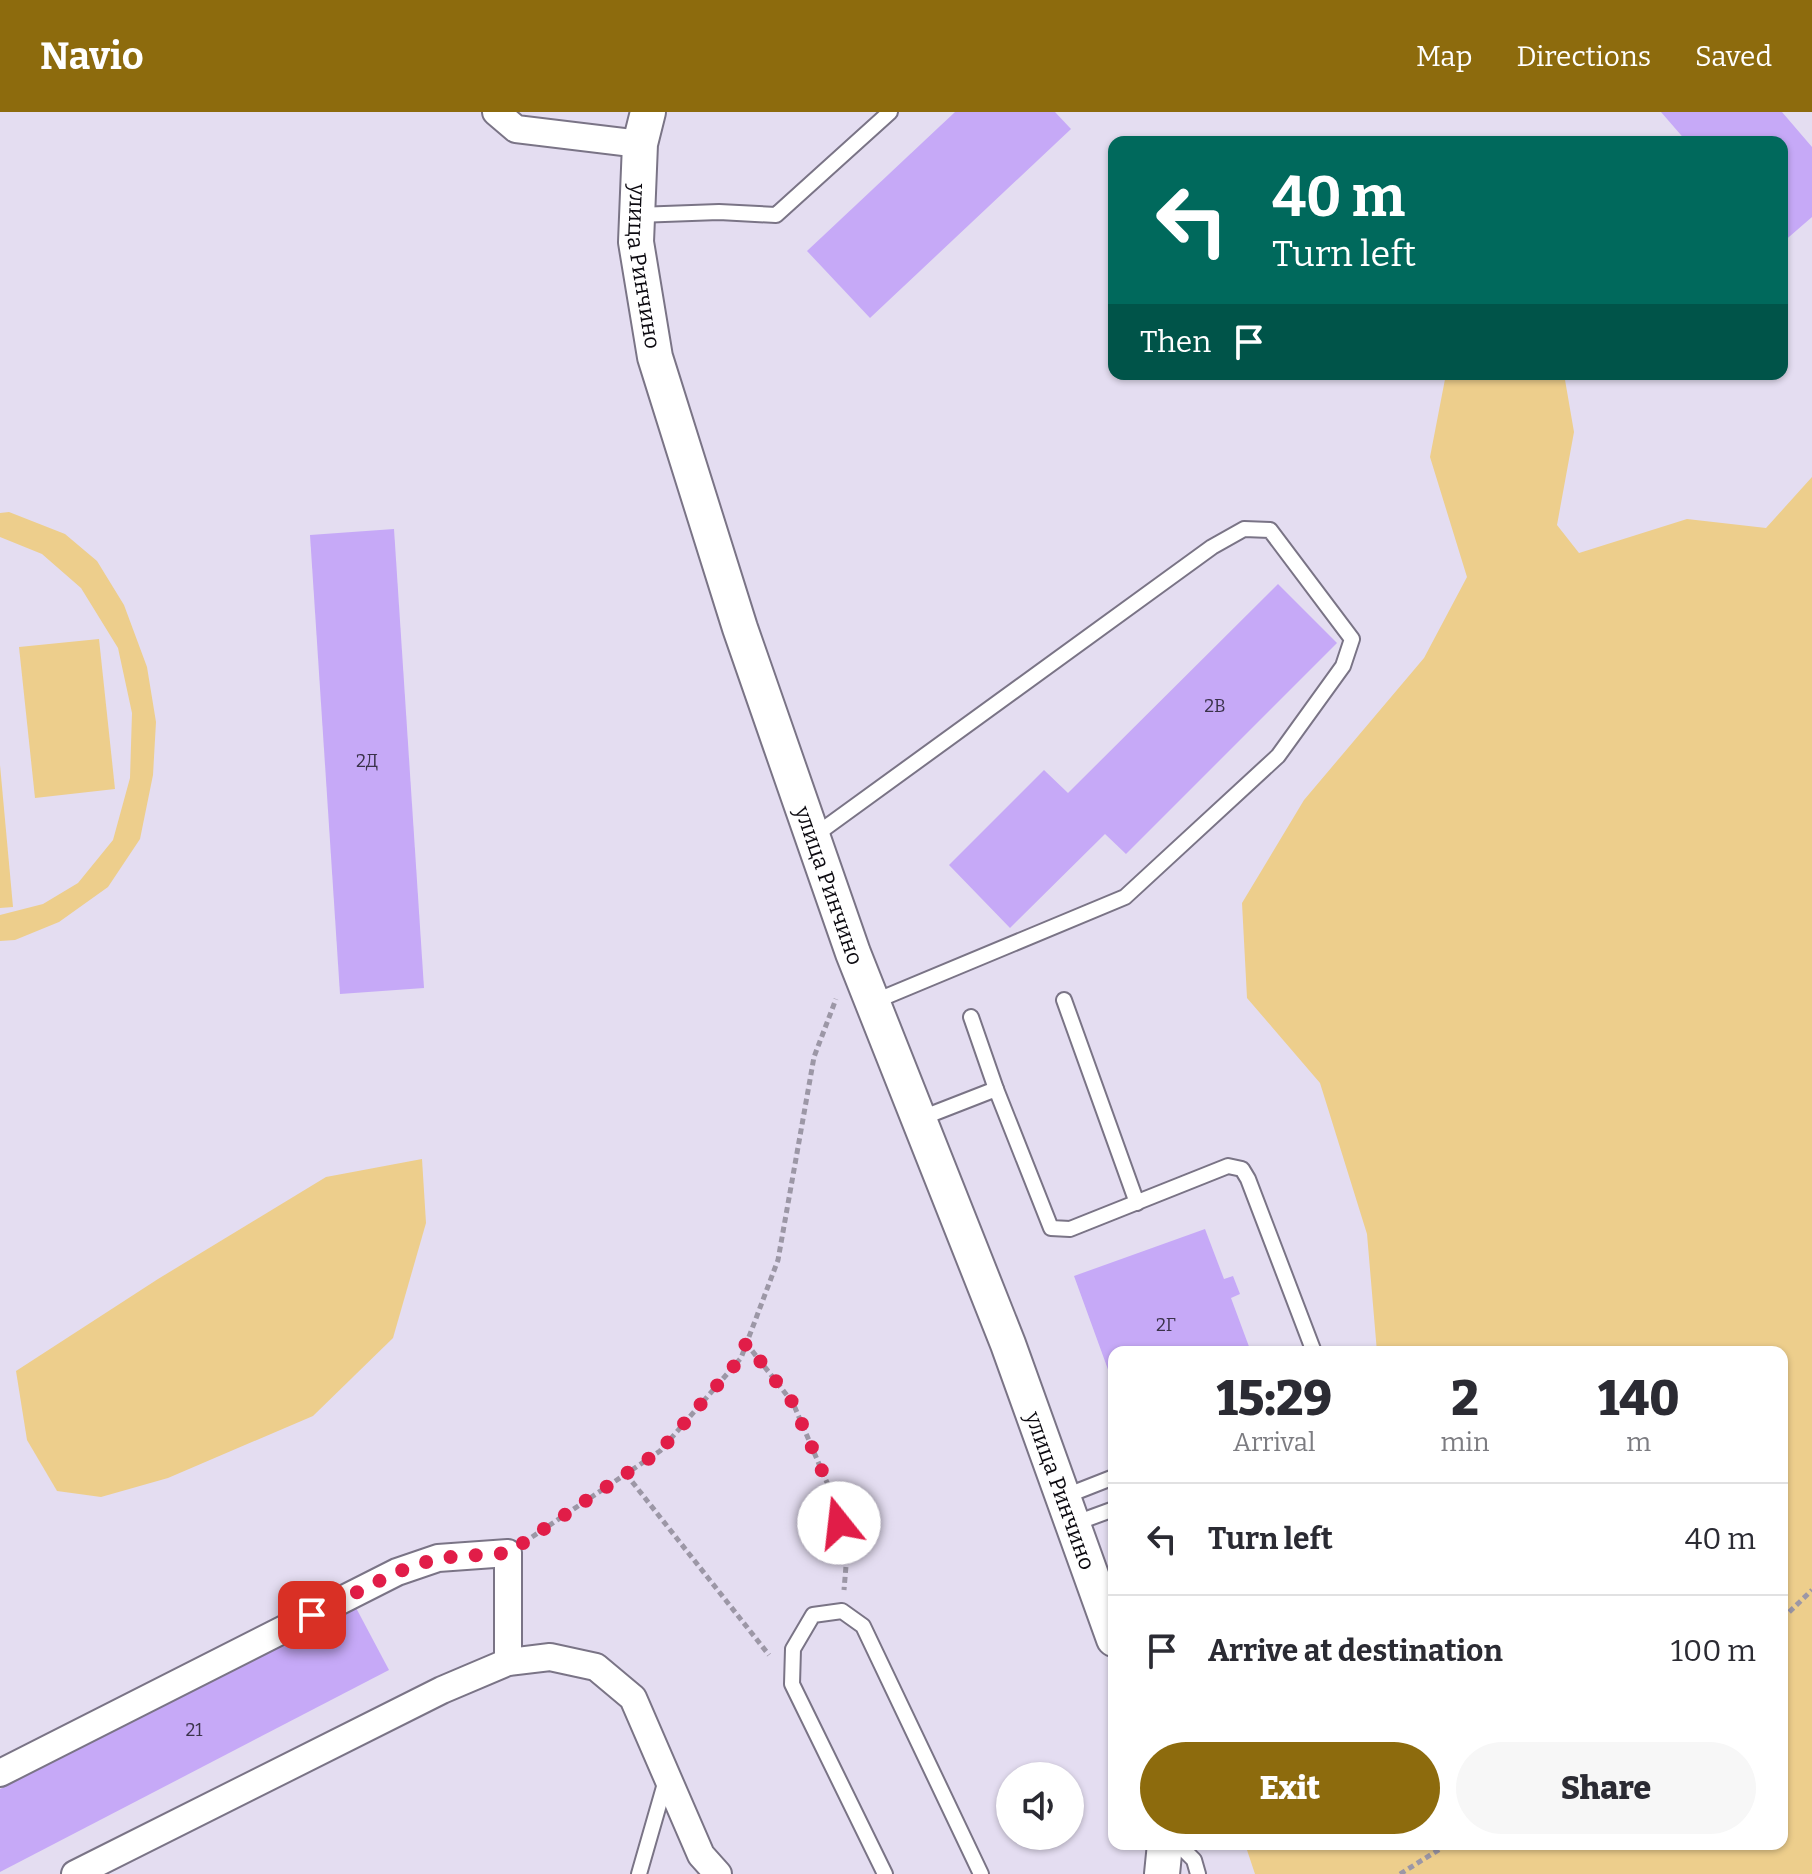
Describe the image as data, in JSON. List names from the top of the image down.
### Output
{
  "streets": {
    "street": ["улица Ринчино"]
  },
  "house_numbers": [
    "2В",
    "2Д",
    "2Г",
    "21"
  ],
  "page": {
    "header": "Navio",
    "nav": ["Map", "Directions", "Saved"],
    "turn": ["40 m", "Turn left"],
    "then": "Then",
    "eta": [
      "15:29",
      "Arrival",
      "2",
      "min",
      "140",
      "m"
    ],
    "list": [
      {
        "name": "Turn left",
        "value": "40 m"
      },
      {
        "name": "Arrive at destination",
        "value": "100 m"
      }
    ],
    "buttons": ["Exit", "Share"]
  }
}
